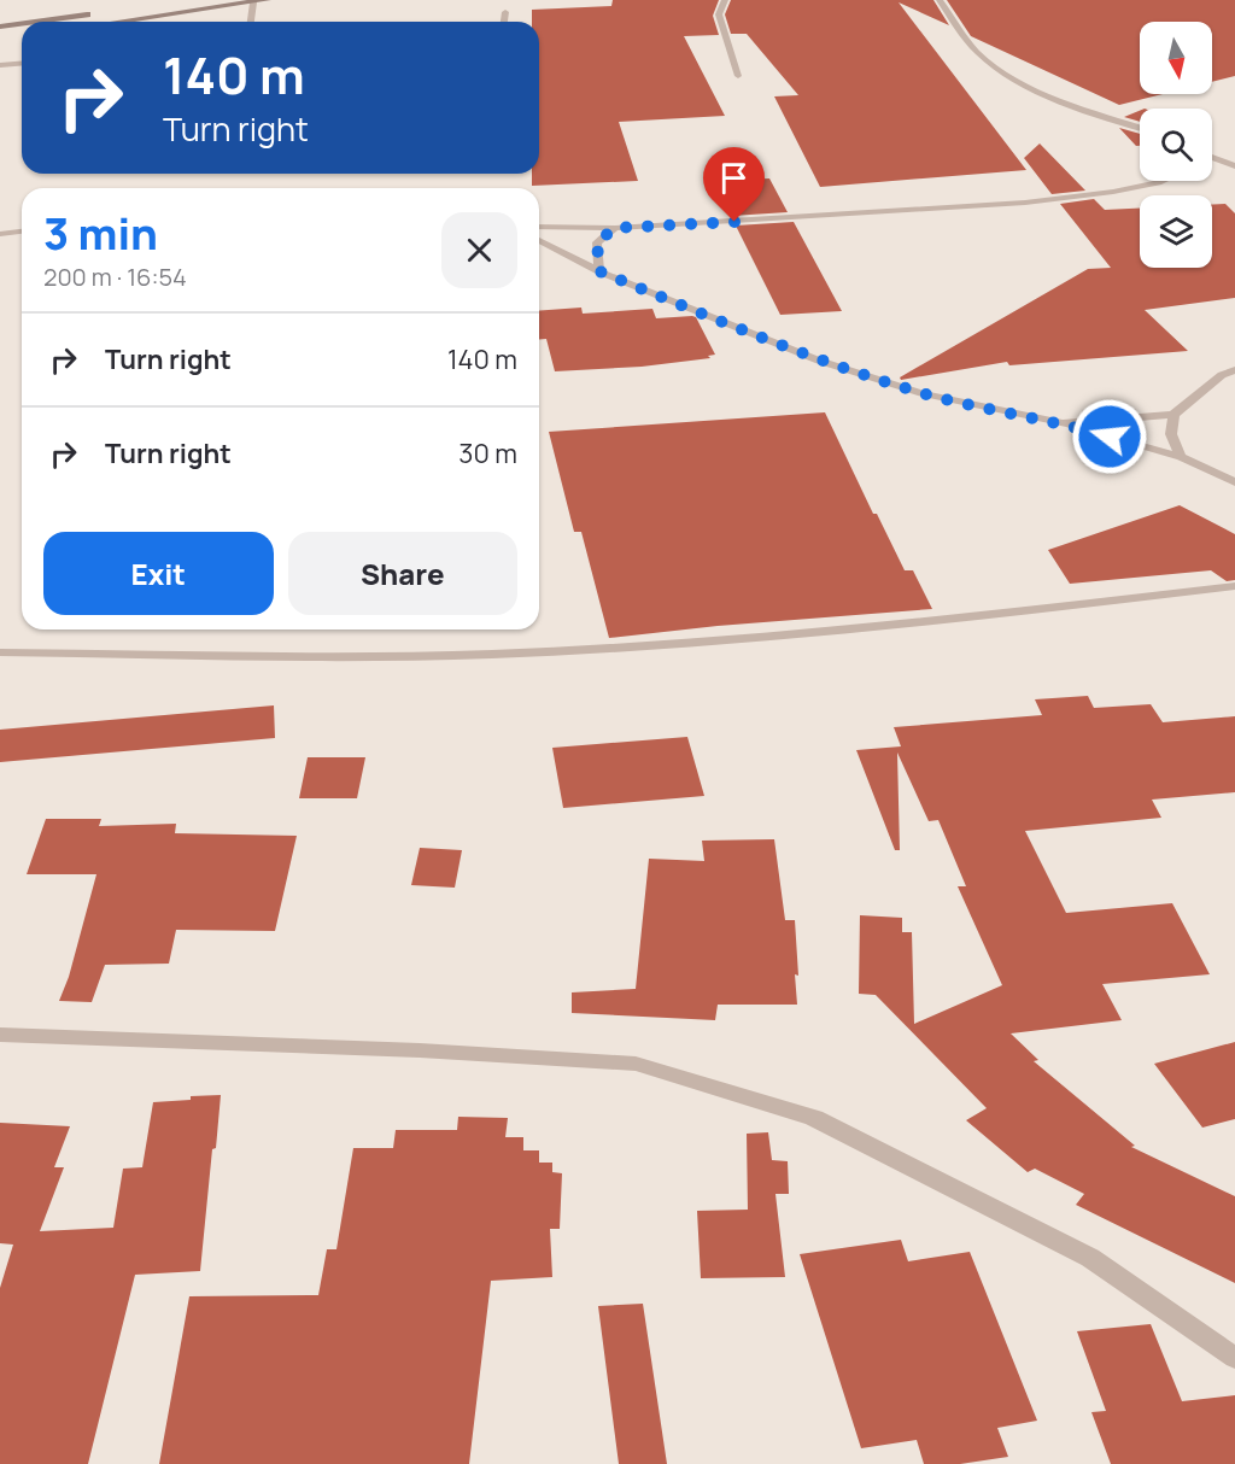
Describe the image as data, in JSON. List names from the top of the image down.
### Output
{
  "north": "bottom",
  "page": {
    "turn": ["140 m", "Turn right"],
    "heading": ["3 min", "200 m · 16:54"],
    "list": [
      {
        "name": "Turn right",
        "value": "140 m"
      },
      {
        "name": "Turn right",
        "value": "30 m"
      }
    ],
    "buttons": ["Exit", "Share"]
  }
}
